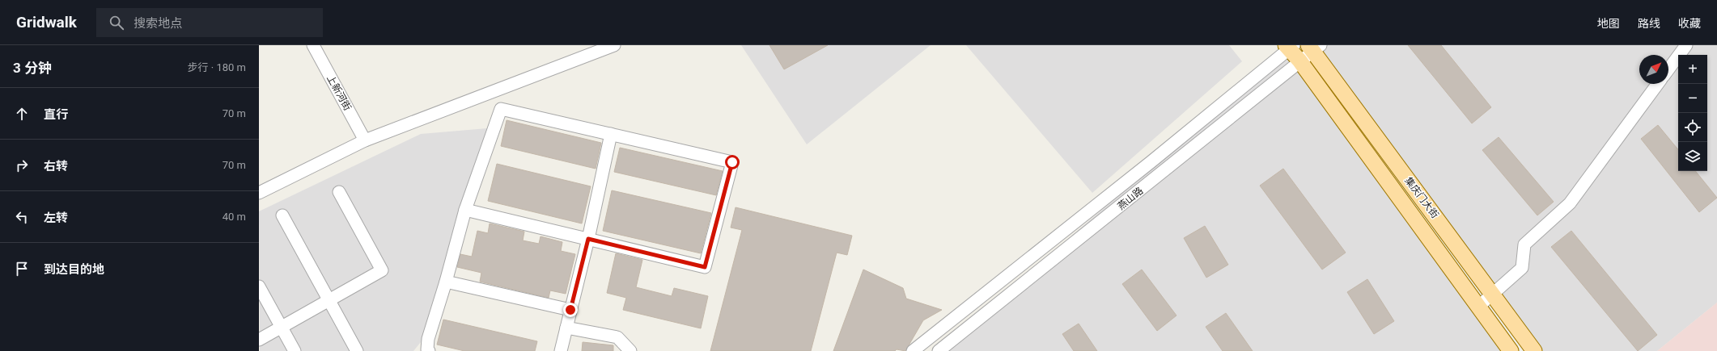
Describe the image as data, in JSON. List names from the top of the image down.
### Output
{
  "streets": {
    "main road": ["集庆门大街"],
    "street": ["上新河街", "燕山路"]
  },
  "crossings": [
    ["集庆门大街", "燕山路"]
  ],
  "north": "top right",
  "page": {
    "header": "Gridwalk",
    "search": "搜索地点",
    "nav": ["地图", "路线", "收藏"],
    "heading": ["3 分钟", "步行 · 180 m"],
    "map_buttons": ["+", "−"],
    "list": [
      ["直行", "70 m"],
      ["右转", "70 m"],
      ["左转", "40 m"],
      "到达目的地"
    ]
  }
}
